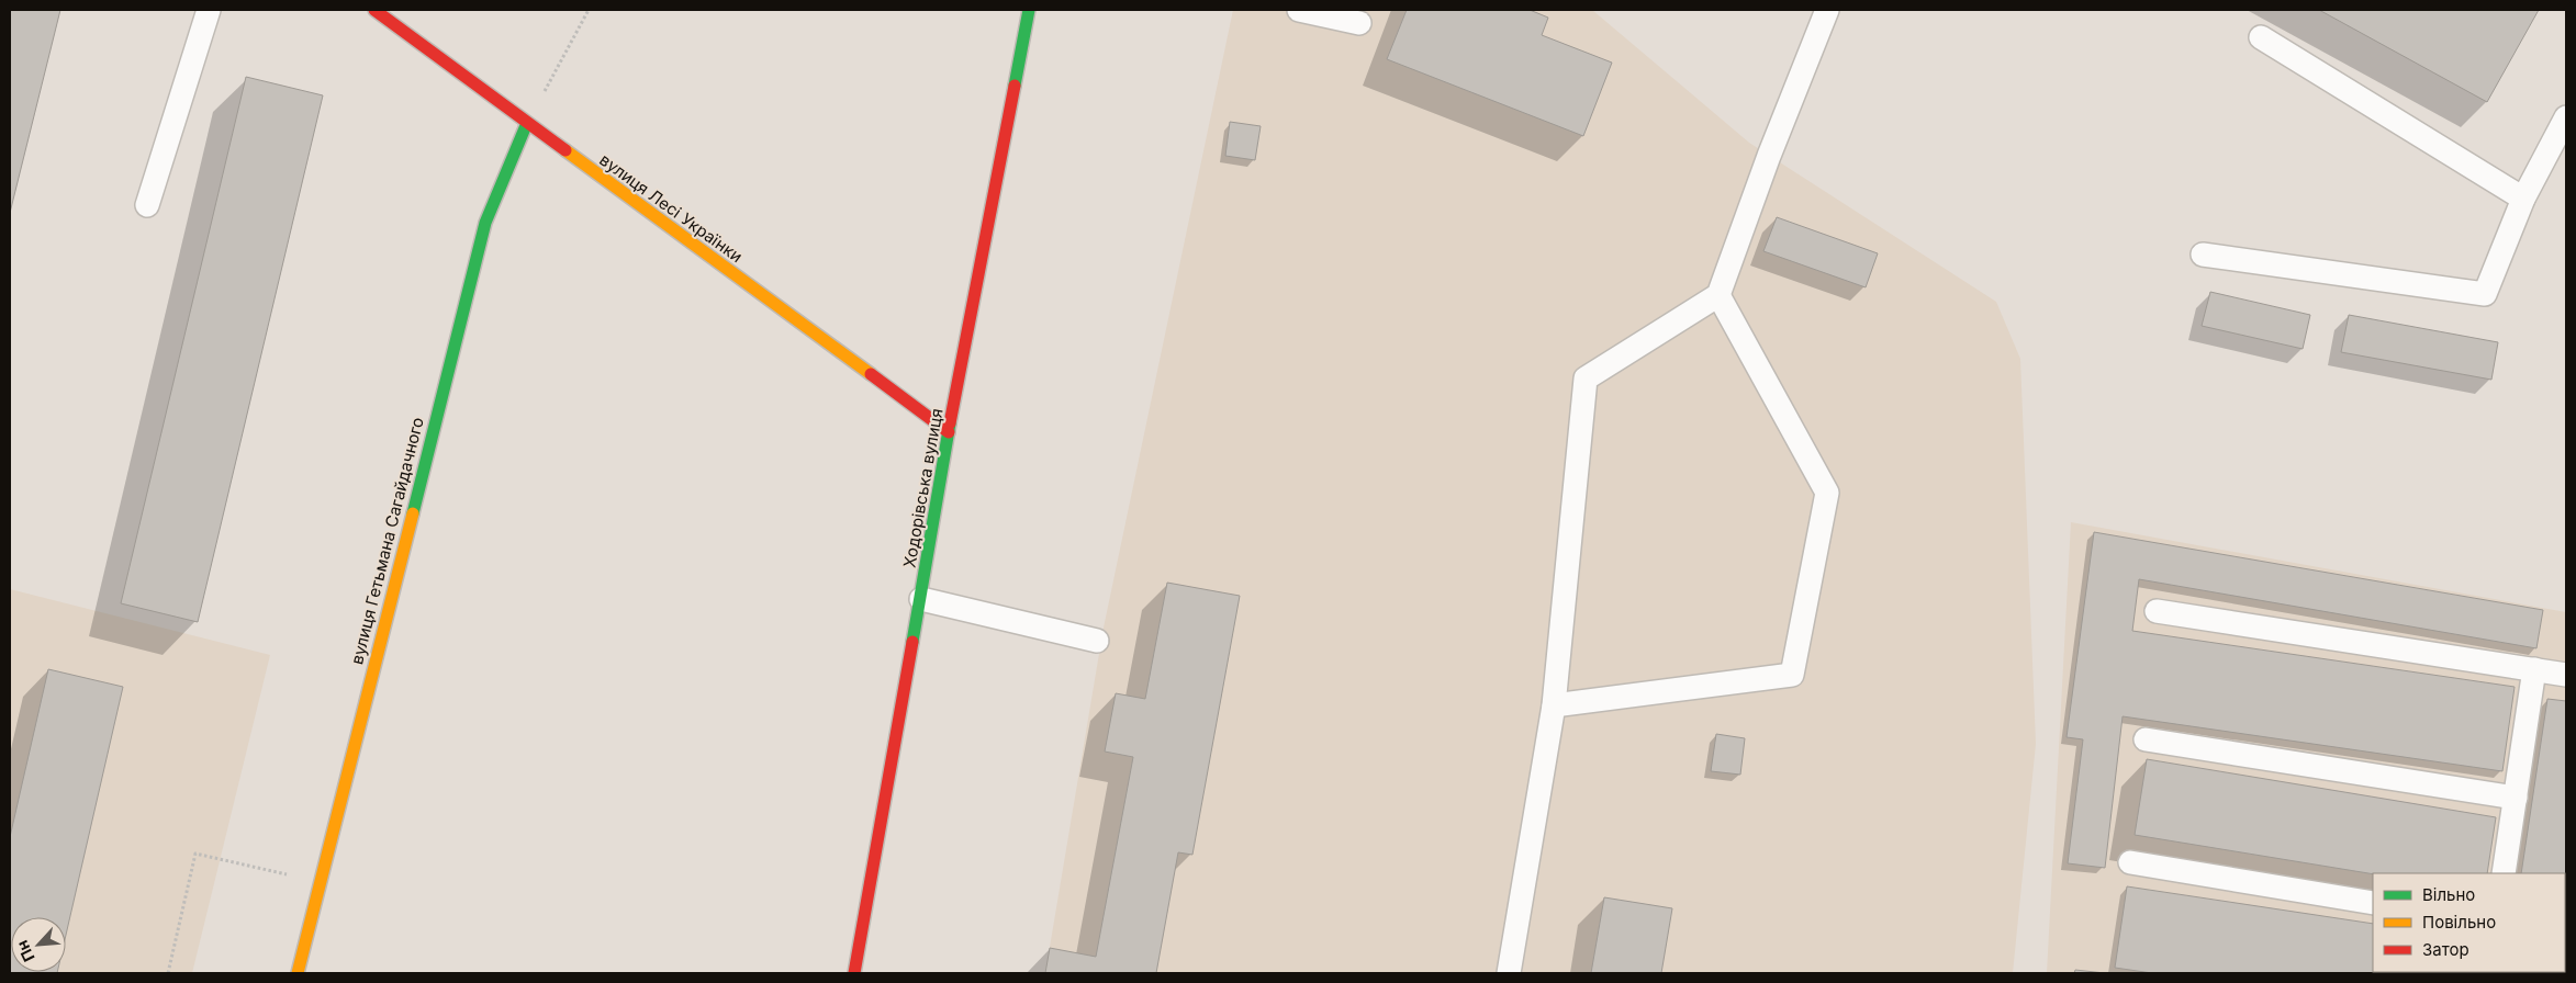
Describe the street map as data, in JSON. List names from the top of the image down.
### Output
{
  "streets": {
    "street": ["вулиця Лесі Українки", "Ходорівська вулиця", "вулиця Гетьмана Сагайдачного"]
  },
  "crossings": [
    ["вулиця Лесі Українки", "Ходорівська вулиця"],
    ["вулиця Лесі Українки", "вулиця Гетьмана Сагайдачного"]
  ],
  "legend": ["Вільно", "Повільно", "Затор"],
  "north": "bottom left"
}
